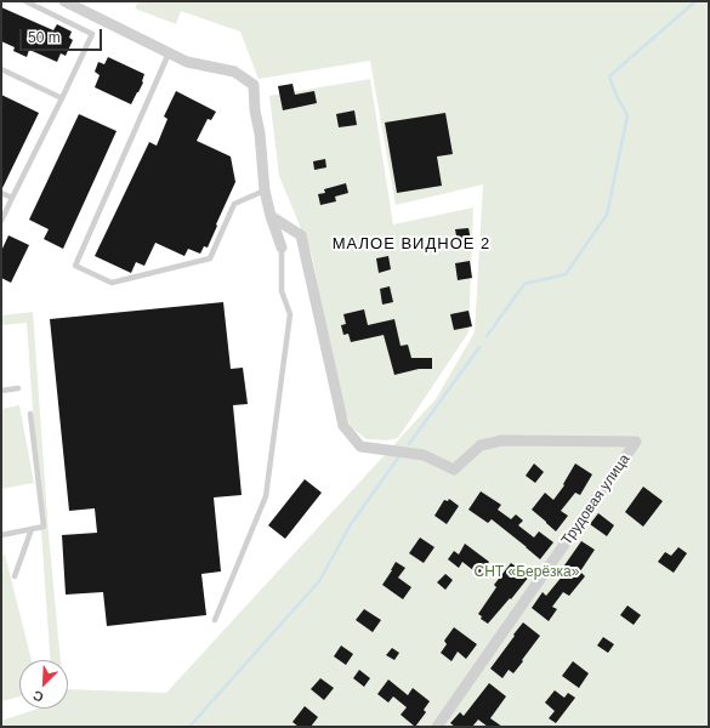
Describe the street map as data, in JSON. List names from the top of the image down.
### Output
{
  "streets": {
    "street": ["Трудовая улица"]
  },
  "districts": ["МАЛОЕ ВИДНОЕ 2"],
  "parks": ["СНТ «Берёзка»"],
  "scale_bar": "50 m",
  "north": "bottom left"
}
